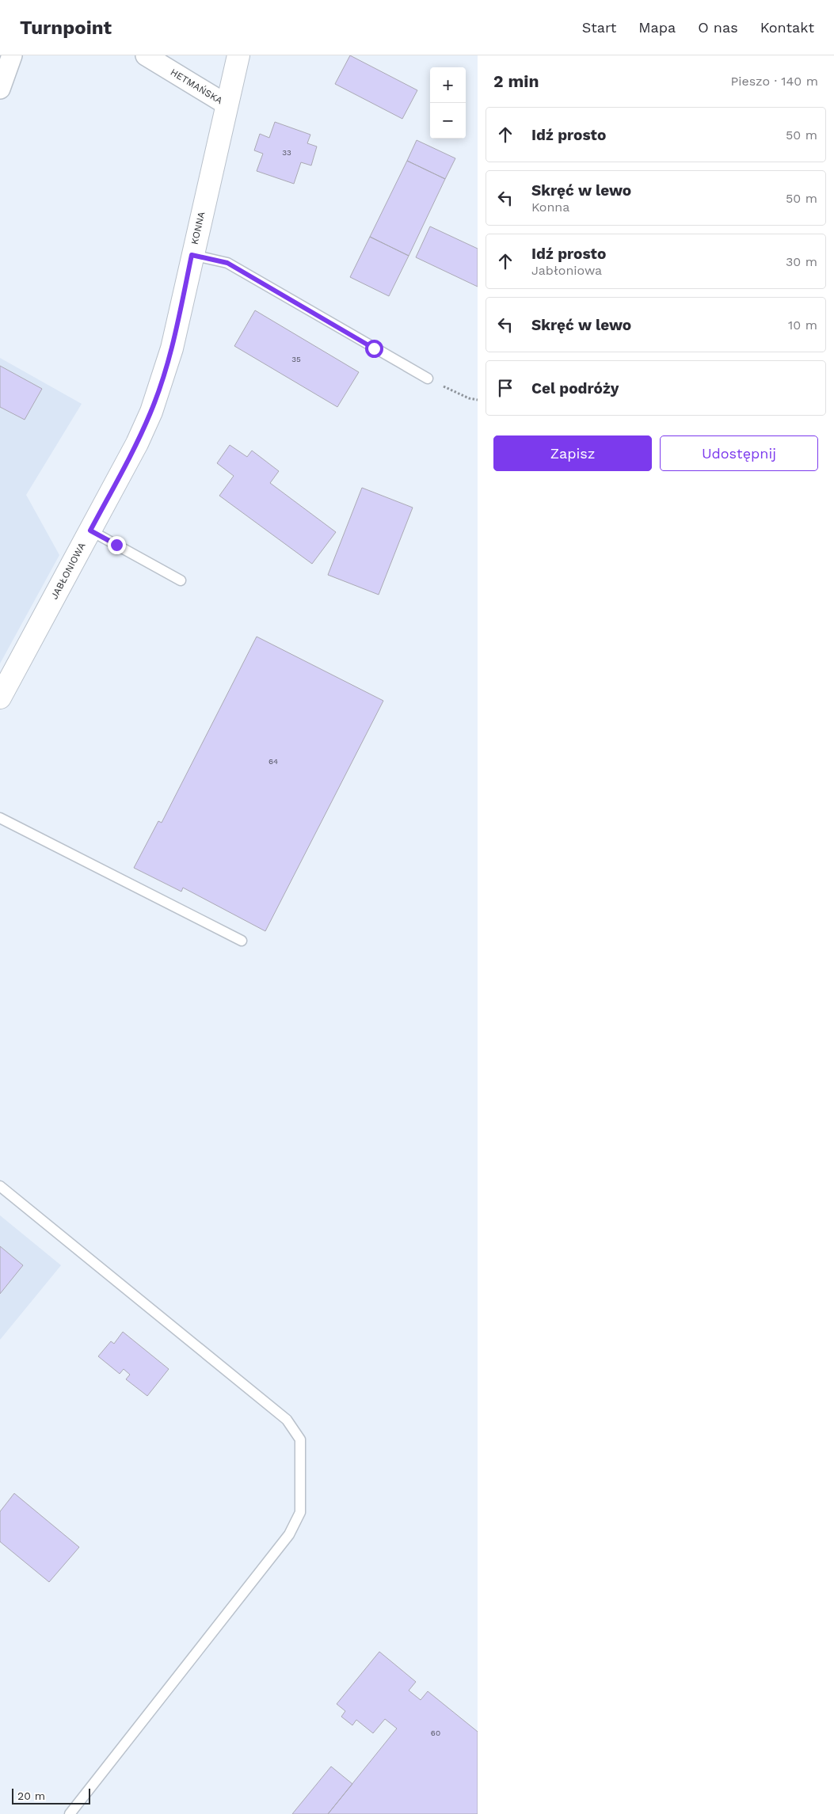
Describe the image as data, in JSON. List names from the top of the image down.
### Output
{
  "streets": {
    "street": ["HETMAŃSKA", "KONNA", "JABŁONIOWA"]
  },
  "crossings": [
    ["HETMAŃSKA", "KONNA"],
    ["KONNA", "JABŁONIOWA"]
  ],
  "house_numbers": [
    "33",
    "35",
    "64",
    "60"
  ],
  "scale_bar": "20 m",
  "page": {
    "header": "Turnpoint",
    "nav": [
      "Start",
      "Mapa",
      "O nas",
      "Kontakt"
    ],
    "heading": ["2 min", "Pieszo · 140 m"],
    "map_buttons": ["+", "−"],
    "list": [
      ["Idź prosto", "50 m"],
      ["Skręć w lewo", "Konna", "50 m"],
      ["Idź prosto", "Jabłoniowa", "30 m"],
      ["Skręć w lewo", "10 m"],
      "Cel podróży"
    ],
    "buttons": ["Zapisz", "Udostępnij"],
    "scale": "20 m"
  }
}
